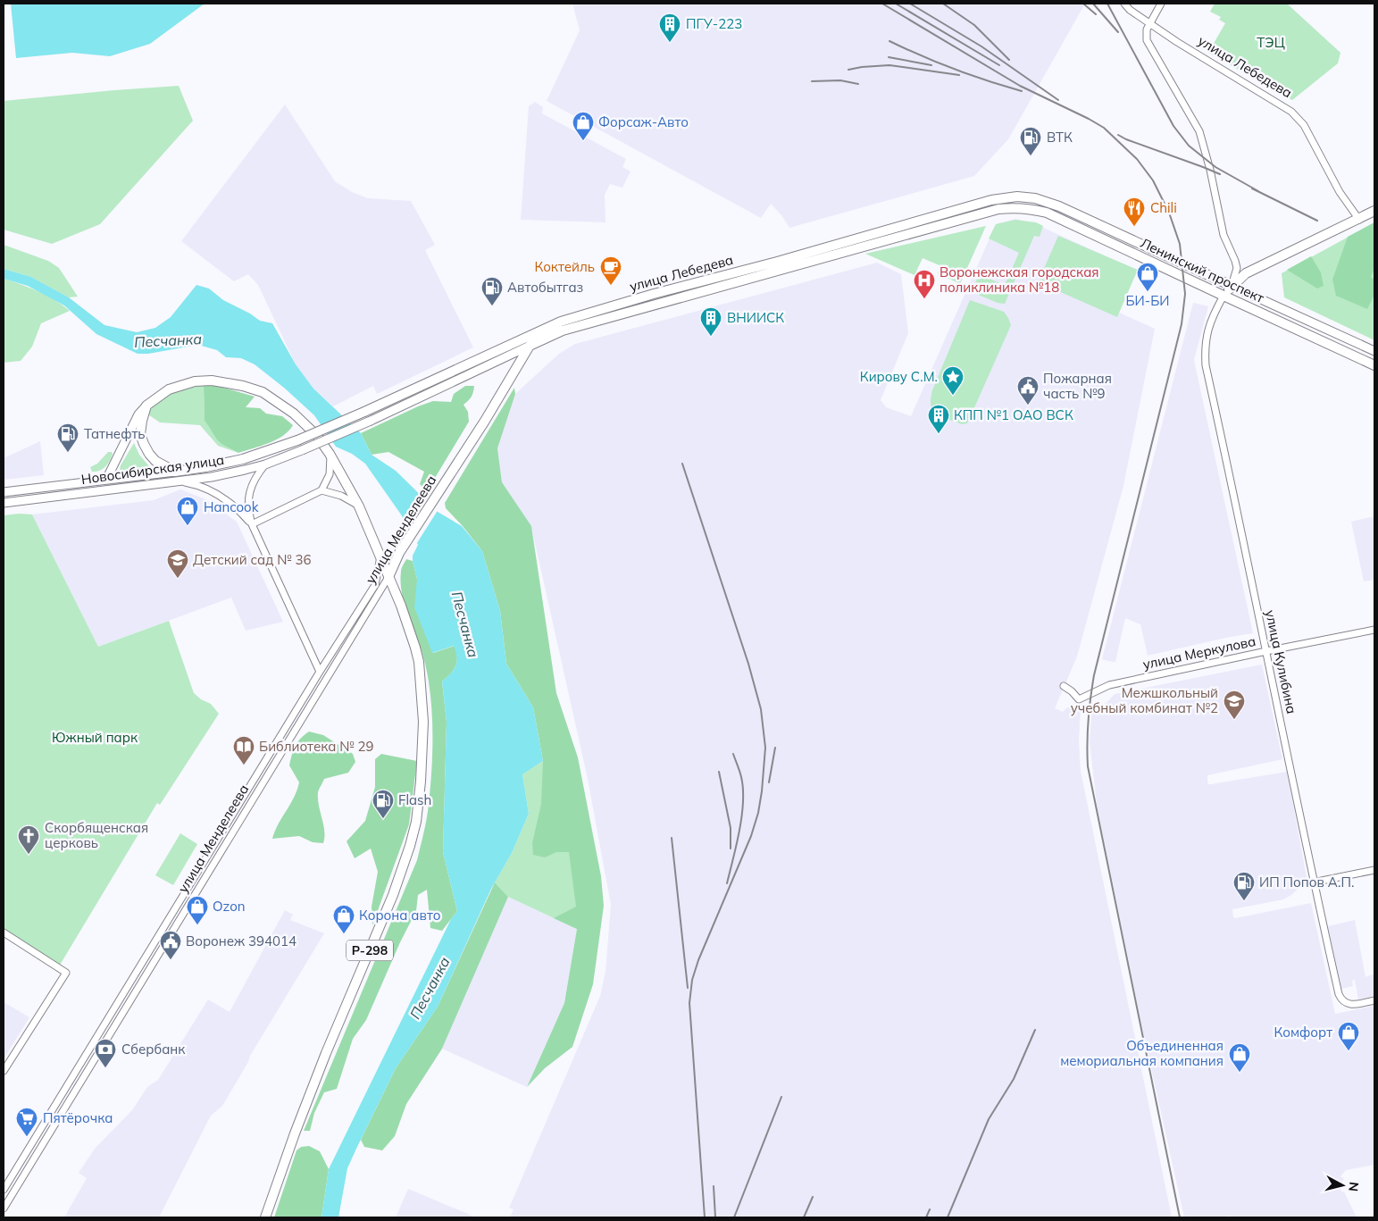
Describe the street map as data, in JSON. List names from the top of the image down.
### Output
{
  "streets": {
    "highway": [
      "улица Лебедева",
      "Ленинский проспект",
      "Новосибирская улица",
      "улица Менделеева",
      "Р-298"
    ],
    "street": ["улица Меркулова", "улица Кулибина"]
  },
  "crossings": [
    ["улица Лебедева", "Ленинский проспект"],
    ["улица Лебедева", "Новосибирская улица"],
    ["улица Лебедева", "улица Менделеева"],
    ["Ленинский проспект", "улица Кулибина"],
    ["улица Менделеева", "Р-298"],
    ["улица Меркулова", "улица Кулибина"]
  ],
  "water": ["Песчанка"],
  "parks": ["ТЭЦ", "Южный парк"],
  "places": {
    "building": ["ПГУ-223", "ВНИИСК", "КПП №1 ОАО ВСК"],
    "shop": [
      "Форсаж-Авто",
      "БИ-БИ",
      "Hancook",
      "Ozon",
      "Корона авто",
      "Комфорт",
      "Объединенная мемориальная компания"
    ],
    "fuel station": [
      "ВТК",
      "Автобытгаз",
      "Татнефть",
      "Flash",
      "ИП Попов А.П."
    ],
    "restaurant": ["Chili"],
    "cafe": ["Коктейль"],
    "hospital": ["Воронежская городская поликлиника №18"],
    "place": ["Кирову С.М."],
    "public building": ["Пожарная часть №9", "Воронеж 394014"],
    "school or university": ["Детский сад № 36", "Межшкольный учебный комбинат №2"],
    "library": ["Библиотека № 29"],
    "church": ["Скорбященская церковь"],
    "bank": ["Сбербанк"],
    "supermarket": ["Пятёрочка"]
  },
  "north": "right"
}
